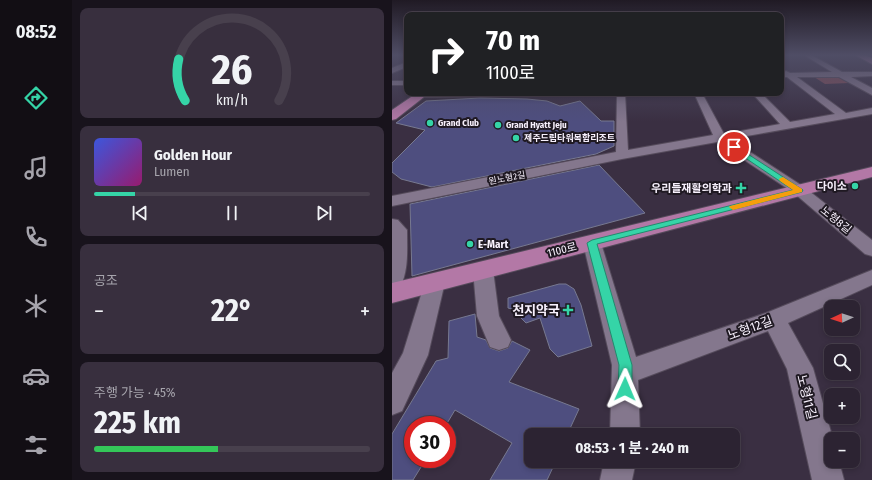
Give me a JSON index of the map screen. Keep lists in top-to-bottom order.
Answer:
{
  "streets": {
    "main road": ["1100로"],
    "street": [
      "원노형2길",
      "노형8길",
      "노형12길",
      "노형11길"
    ]
  },
  "crossings": [
    ["원노형2길", "노형8길"],
    ["노형8길", "1100로"],
    ["노형12길", "노형11길"]
  ],
  "places": {
    "other": [
      "Grand Club",
      "Grand Hyatt Jeju",
      "제주드림타워복합리조트",
      "다이소",
      "E-Mart"
    ],
    "health": ["우리들재활의학과", "천지약국"]
  },
  "north": "left",
  "page": {
    "tabs": "08:52",
    "turn": ["70 m", "1100로"],
    "song": ["Golden Hour", "Lumen"],
    "tile": [
      "공조",
      ["주행 가능 · 45%", "225 km"]
    ],
    "heat": ["−", "22°", "+"],
    "map_buttons": ["+", "−"],
    "limit": "30",
    "trip": "08:53 · 1 분 · 240 m",
    "gauge": ["26", "km/h"]
  }
}
